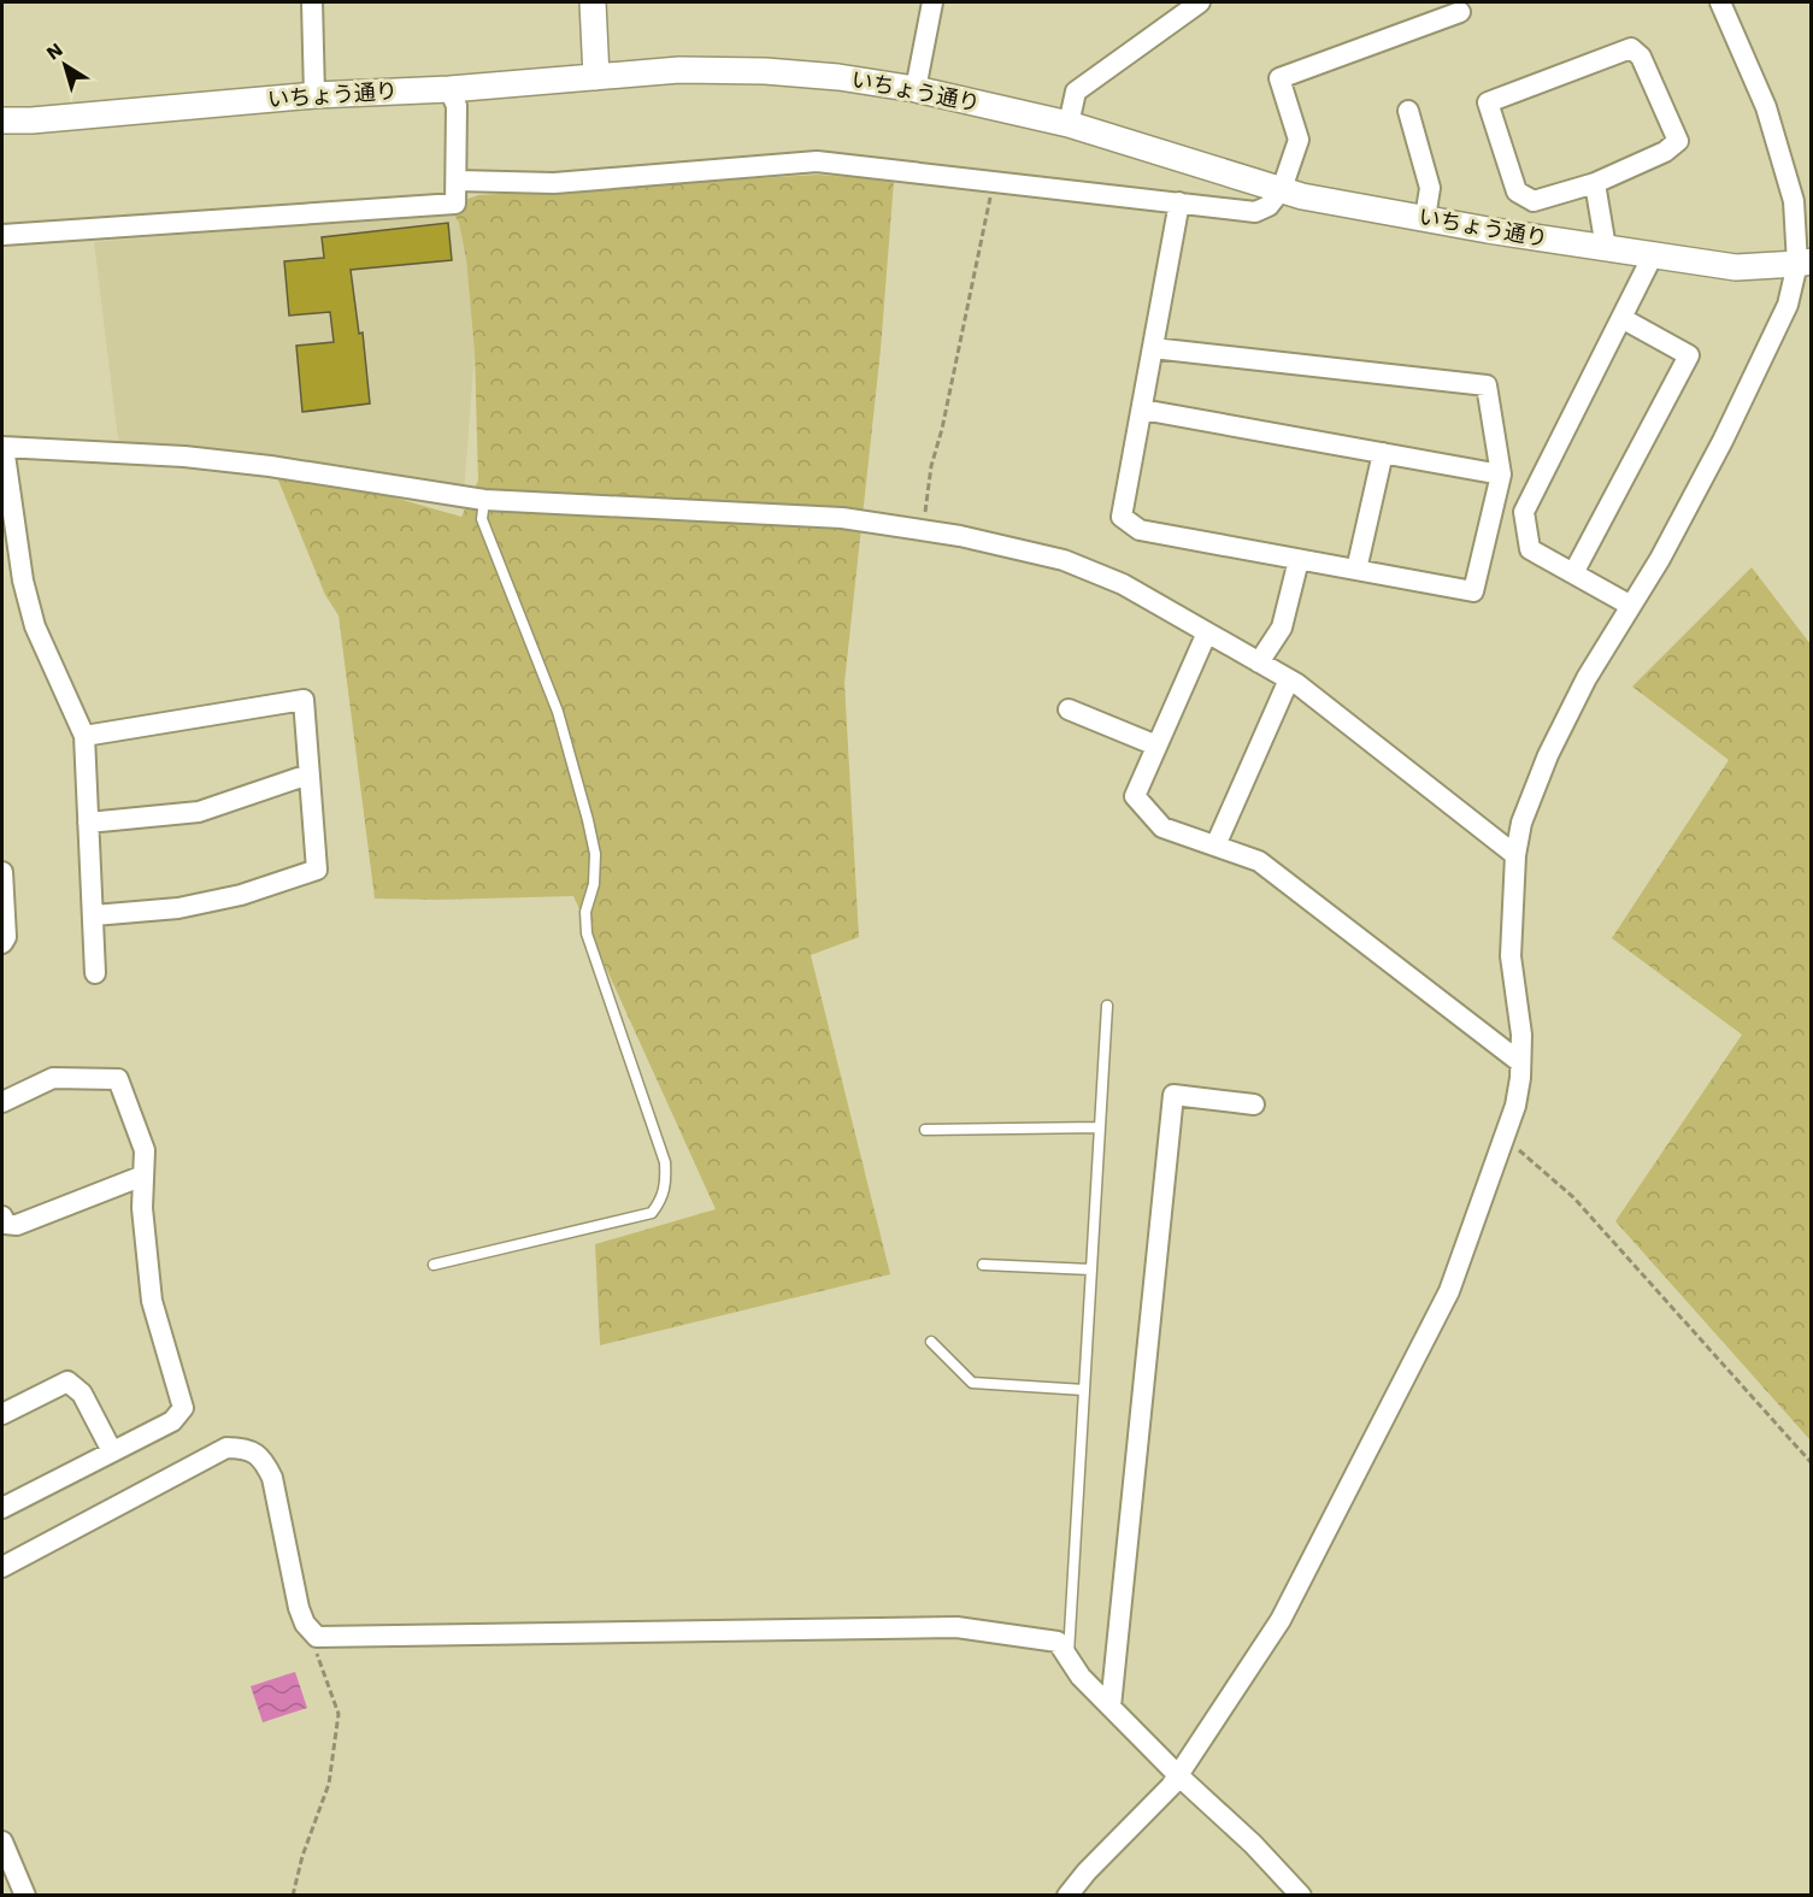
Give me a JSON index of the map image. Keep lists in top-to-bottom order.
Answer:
{
  "streets": {
    "street": ["いちょう通り"]
  },
  "north": "top left"
}
